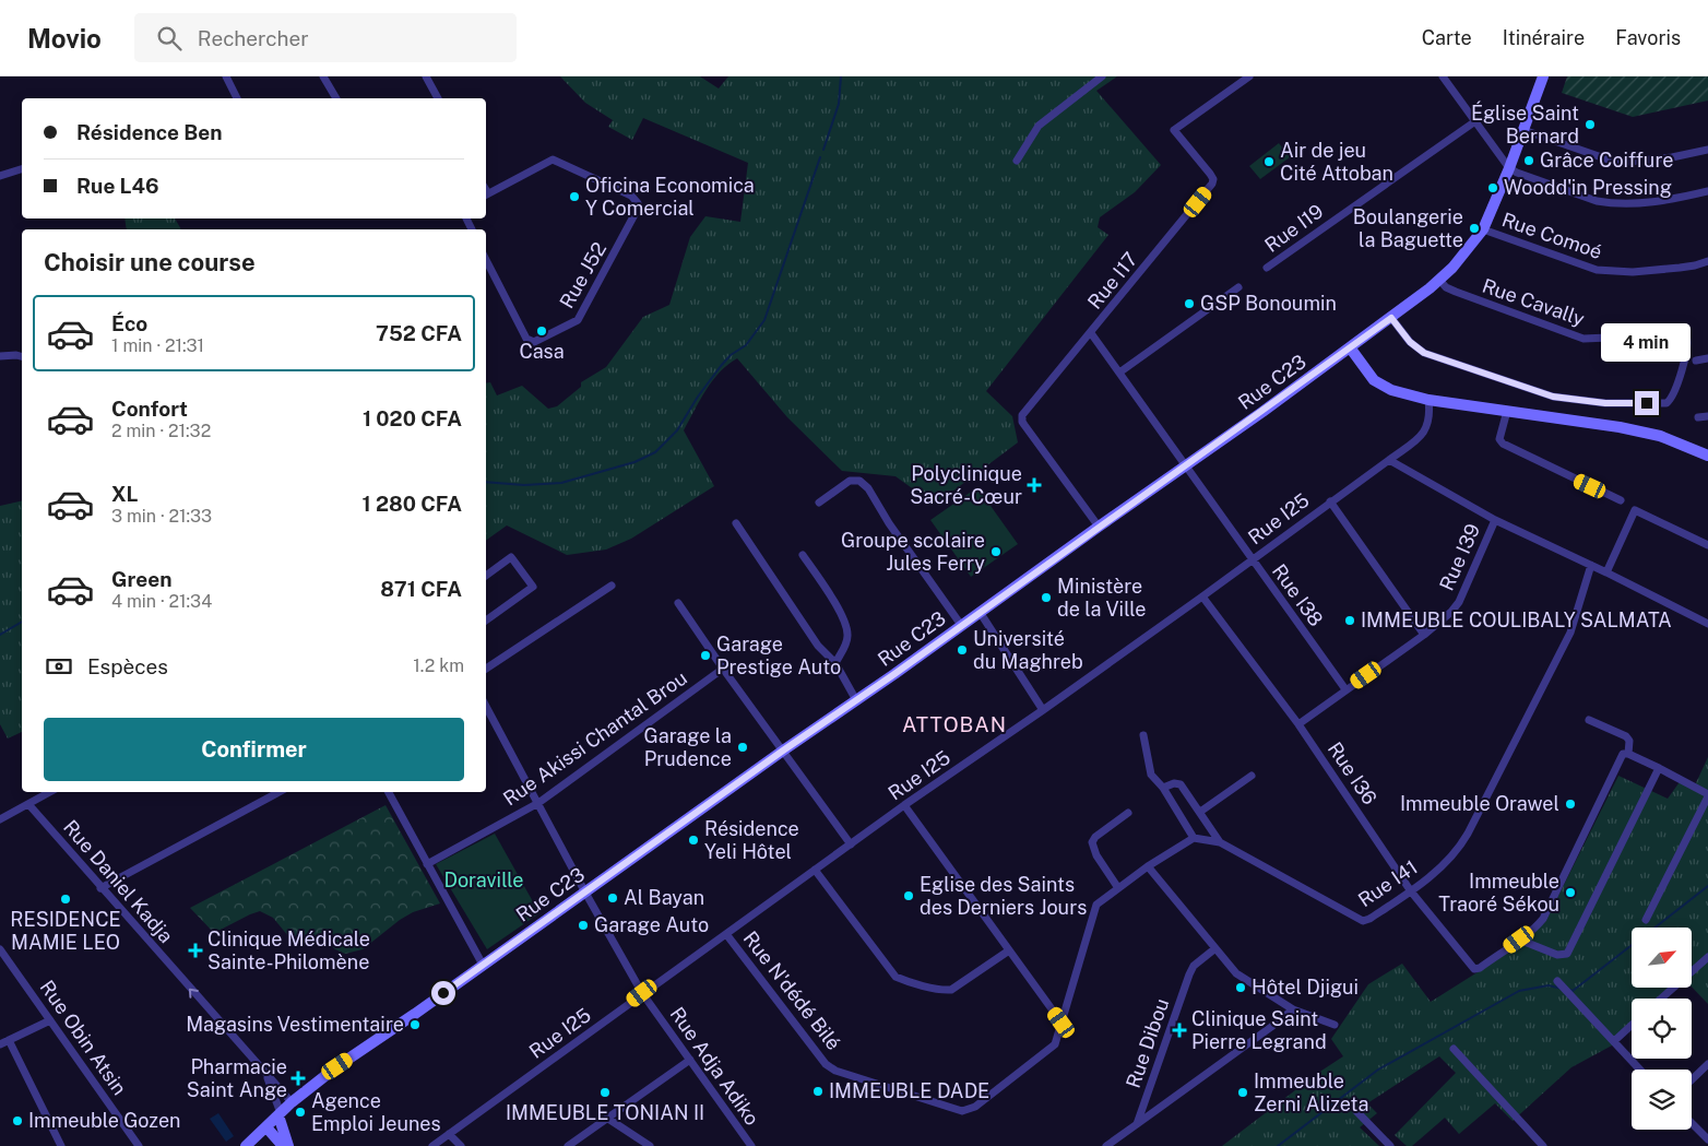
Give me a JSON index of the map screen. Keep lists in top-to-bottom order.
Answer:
{
  "streets": {
    "street": [
      "Rue I19",
      "Rue Comoé",
      "Rue J52",
      "Rue I17",
      "Rue Cavally",
      "Rue C23",
      "Rue I25",
      "Rue I39",
      "Rue I38",
      "Rue Akissi Chantal Brou",
      "Rue I36",
      "Rue Daniel Kadja",
      "Rue I41",
      "Rue N'dédé Bilé",
      "Rue Obin Atsin",
      "Rue Dibou",
      "Rue Adja Adiko"
    ]
  },
  "crossings": [
    ["Rue Comoé", "Rue C23"],
    ["Rue I17", "Rue C23"],
    ["Rue I17", "Rue I38"],
    ["Rue Cavally", "Rue C23"],
    ["Rue C23", "Rue I38"],
    ["Rue C23", "Rue Daniel Kadja"],
    ["Rue C23", "Rue Adja Adiko"],
    ["Rue I25", "Rue I38"],
    ["Rue I25", "Rue I36"],
    ["Rue I25", "Rue N'dédé Bilé"],
    ["Rue I25", "Rue Adja Adiko"],
    ["Rue I39", "Rue I38"],
    ["Rue I39", "Rue I36"],
    ["Rue Akissi Chantal Brou", "Rue Adja Adiko"],
    ["Rue I36", "Rue I41"]
  ],
  "one_way": ["Rue Daniel Kadja"],
  "districts": ["ATTOBAN"],
  "parks": ["Doraville"],
  "places": {
    "other": [
      "Église Saint Bernard",
      "Grâce Coiffure",
      "Air de jeu Cité Attoban",
      "Woodd'in Pressing",
      "Oficina Economica Y Comercial",
      "Boulangerie la Baguette",
      "GSP Bonoumin",
      "Casa",
      "Groupe scolaire Jules Ferry",
      "Ministère de la Ville",
      "IMMEUBLE COULIBALY SALMATA",
      "Université du Maghreb",
      "Garage Prestige Auto",
      "Garage la Prudence",
      "Immeuble Orawel",
      "Résidence Yeli Hôtel",
      "Immeuble Traoré Sékou",
      "Eglise des Saints des Derniers Jours",
      "Al Bayan",
      "RESIDENCE MAMIE LEO",
      "Garage Auto",
      "Hôtel Djigui",
      "Magasins Vestimentaire",
      "IMMEUBLE DADE",
      "IMMEUBLE TONIAN II",
      "Immeuble Zerni Alizeta",
      "Agence Emploi Jeunes",
      "Immeuble Gozen"
    ],
    "health": [
      "Polyclinique Sacré-Cœur",
      "Clinique Médicale Sainte-Philomène",
      "Clinique Saint Pierre Legrand",
      "Pharmacie Saint Ange"
    ]
  },
  "north": "top right",
  "page": {
    "header": "Movio",
    "search": "Rechercher",
    "nav": ["Carte", "Itinéraire", "Favoris"],
    "banner": ["Résidence Ben", "Rue L46"],
    "heading": "Choisir une course",
    "list": [
      {
        "name": "Éco",
        "note": "1 min · 21:31",
        "value": "752 CFA"
      },
      {
        "name": "Confort",
        "note": "2 min · 21:32",
        "value": "1 020 CFA"
      },
      {
        "name": "XL",
        "note": "3 min · 21:33",
        "value": "1 280 CFA"
      },
      {
        "name": "Green",
        "note": "4 min · 21:34",
        "value": "871 CFA"
      }
    ],
    "bubble": "4 min",
    "pay": ["Espèces", "1.2 km"],
    "buttons": "Confirmer"
  }
}
